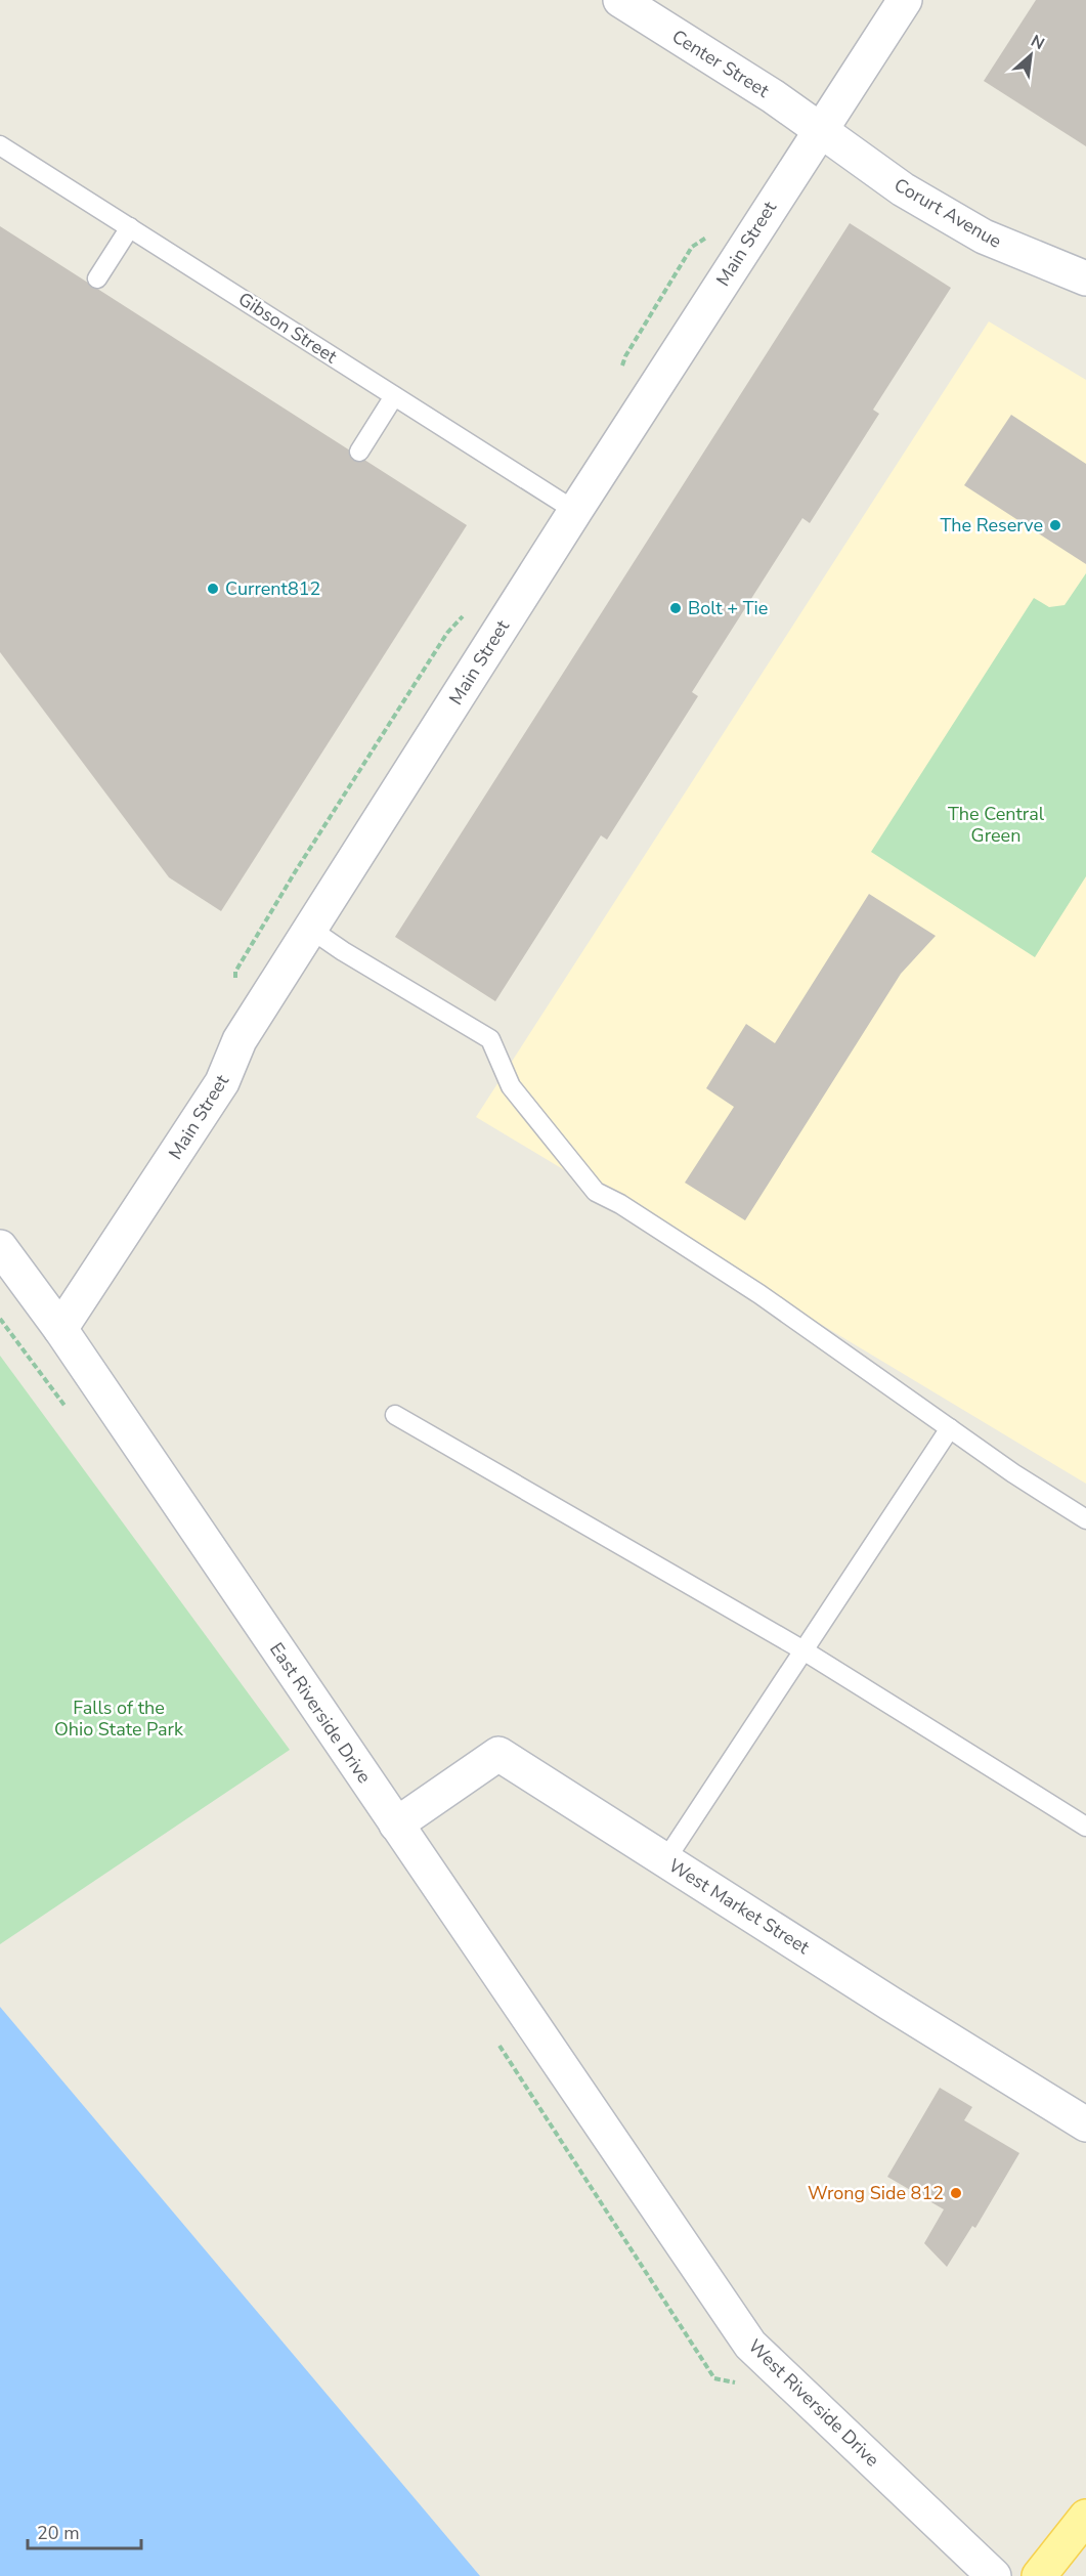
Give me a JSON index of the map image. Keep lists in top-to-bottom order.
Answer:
{
  "streets": {
    "street": [
      "Center Street",
      "Corurt Avenue",
      "Main Street",
      "East Riverside Drive",
      "West Market Street",
      "West Riverside Drive"
    ],
    "lane": ["Gibson Street"]
  },
  "crossings": [
    ["Center Street", "Corurt Avenue"],
    ["Center Street", "Main Street"],
    ["Corurt Avenue", "Main Street"],
    ["Main Street", "Gibson Street"],
    ["Main Street", "East Riverside Drive"],
    ["East Riverside Drive", "West Market Street"],
    ["East Riverside Drive", "West Riverside Drive"]
  ],
  "parks": ["The Central Green", "Falls of the Ohio State Park"],
  "places": [
    "The Reserve",
    "Current812",
    "Bolt + Tie",
    "Wrong Side 812"
  ],
  "scale_bar": "20 m",
  "north": "top right"
}
